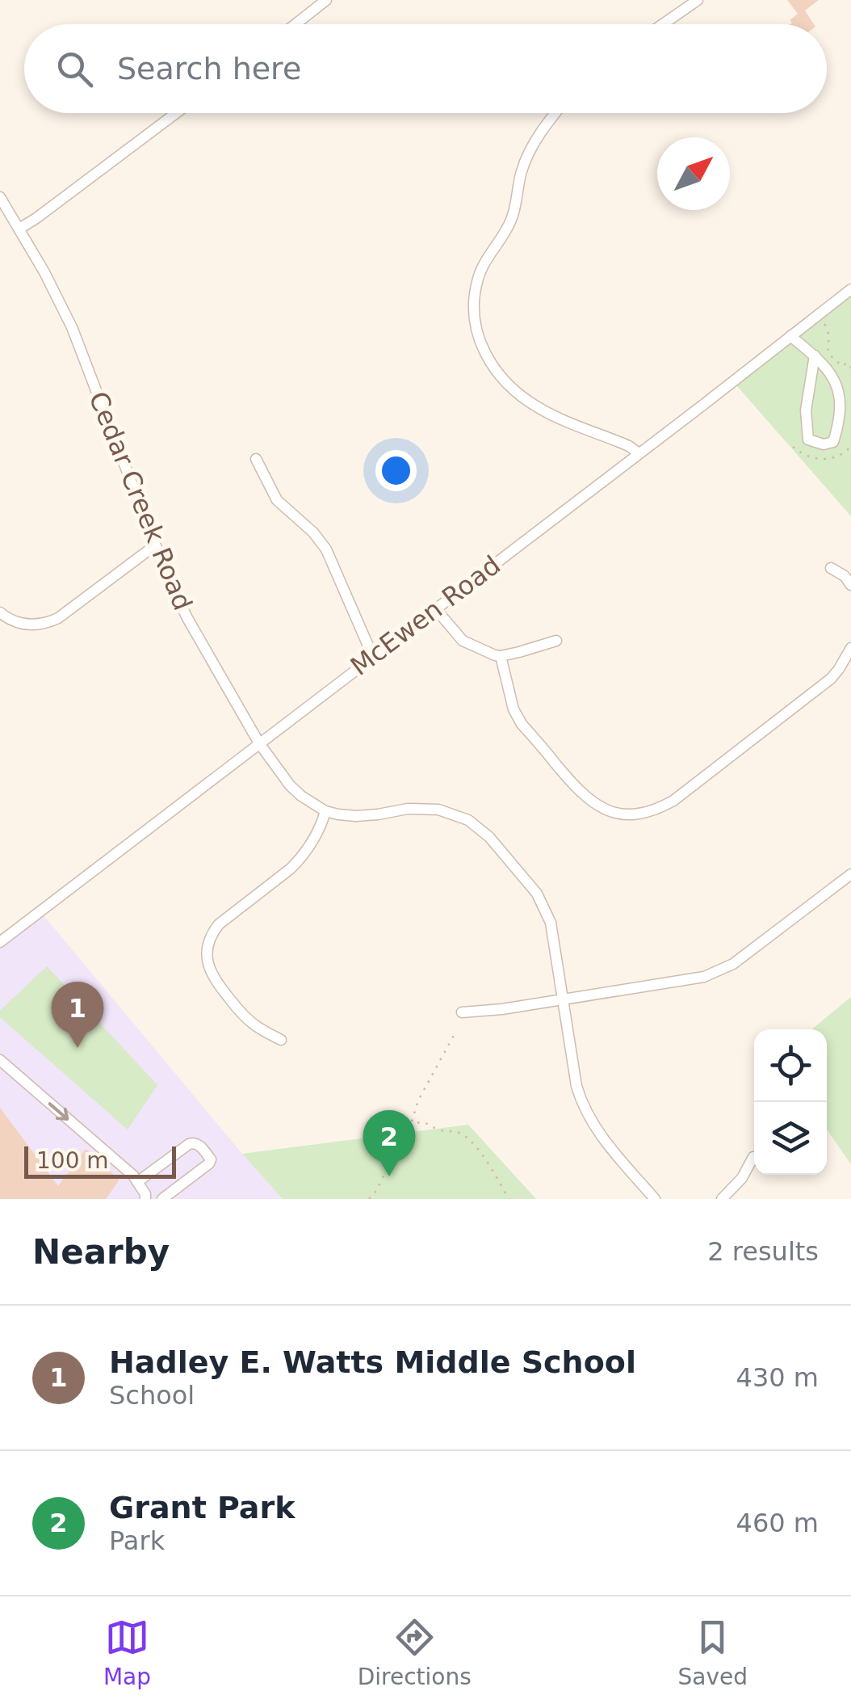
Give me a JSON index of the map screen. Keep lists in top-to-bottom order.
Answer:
{
  "streets": {
    "street": ["Cedar Creek Road", "McEwen Road"]
  },
  "crossings": [
    ["Cedar Creek Road", "McEwen Road"]
  ],
  "scale_bar": "100 m",
  "north": "top right",
  "page": {
    "search": "Search here",
    "pins": ["1", "2"],
    "scale": "100 m",
    "heading": ["Nearby", "2 results"],
    "list": [
      {
        "mark": "1",
        "name": "Hadley E. Watts Middle School",
        "note": "School",
        "value": "430 m"
      },
      {
        "mark": "2",
        "name": "Grant Park",
        "note": "Park",
        "value": "460 m"
      }
    ],
    "nav": ["Map", "Directions", "Saved"]
  }
}
